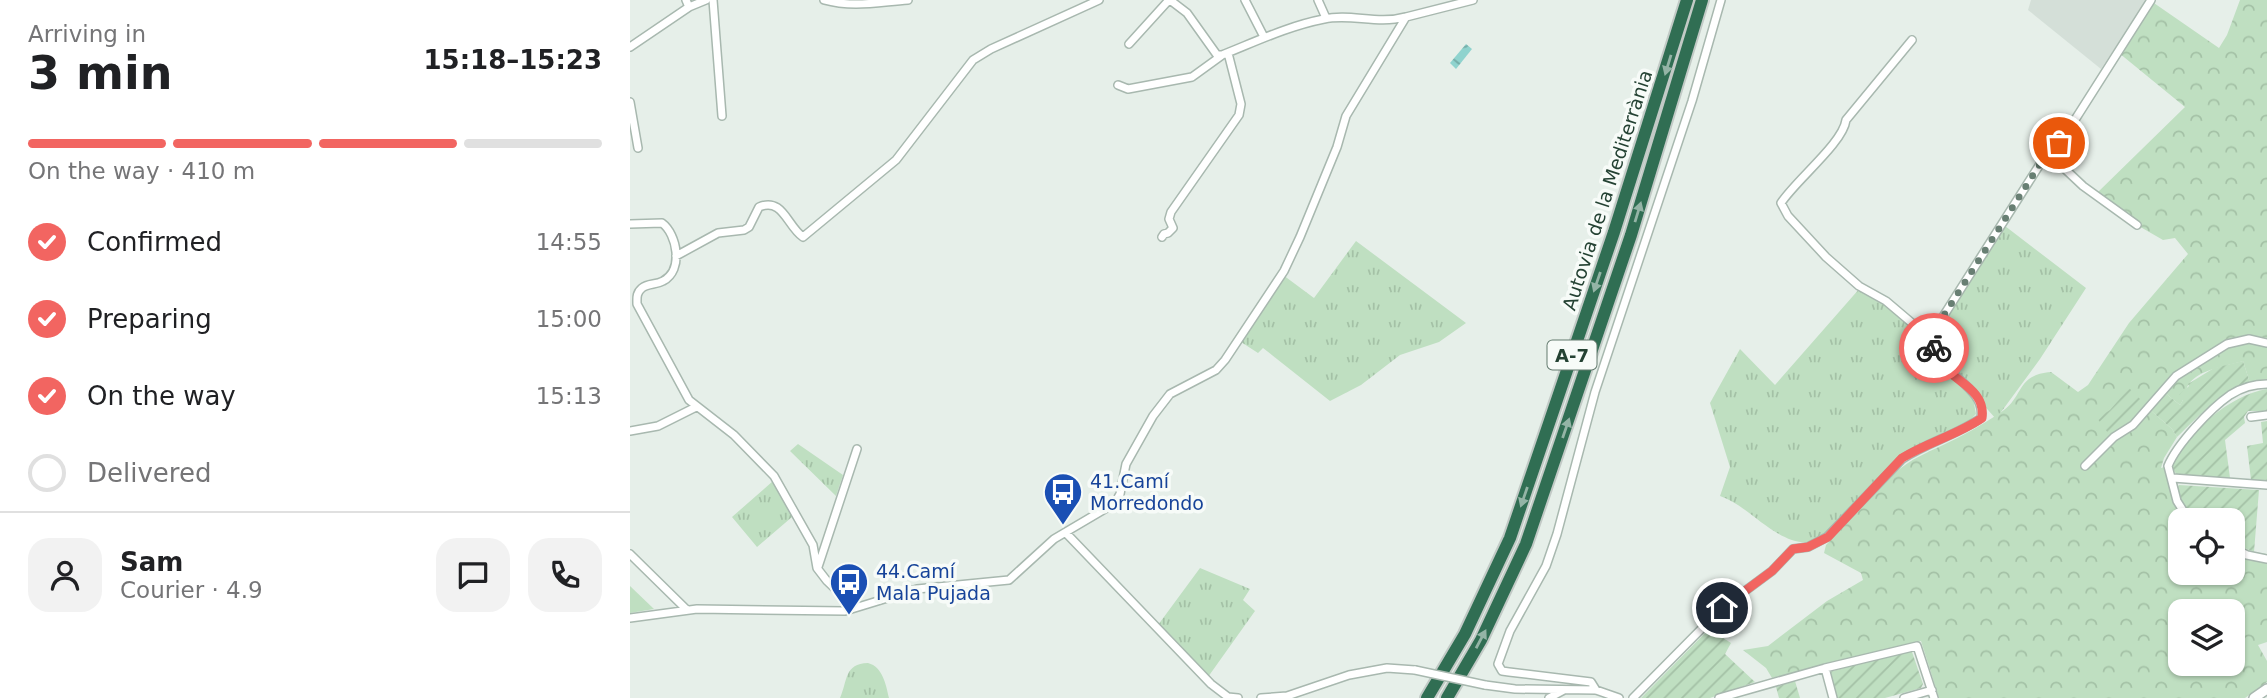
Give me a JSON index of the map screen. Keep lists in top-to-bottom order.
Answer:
{
  "streets": {
    "highway": ["Autovia de la Mediterrània", "A-7"]
  },
  "places": {
    "bus stop": ["41.Camí Morredondo", "44.Camí Mala Pujada"]
  },
  "page": {
    "heading": ["3 min", "Arriving in", "15:18–15:23"],
    "panel": ["Sam", "Courier · 4.9"],
    "bar": "On the way · 410 m",
    "list": [
      ["Confirmed", "14:55"],
      ["Preparing", "15:00"],
      ["On the way", "15:13"],
      "Delivered"
    ]
  }
}
